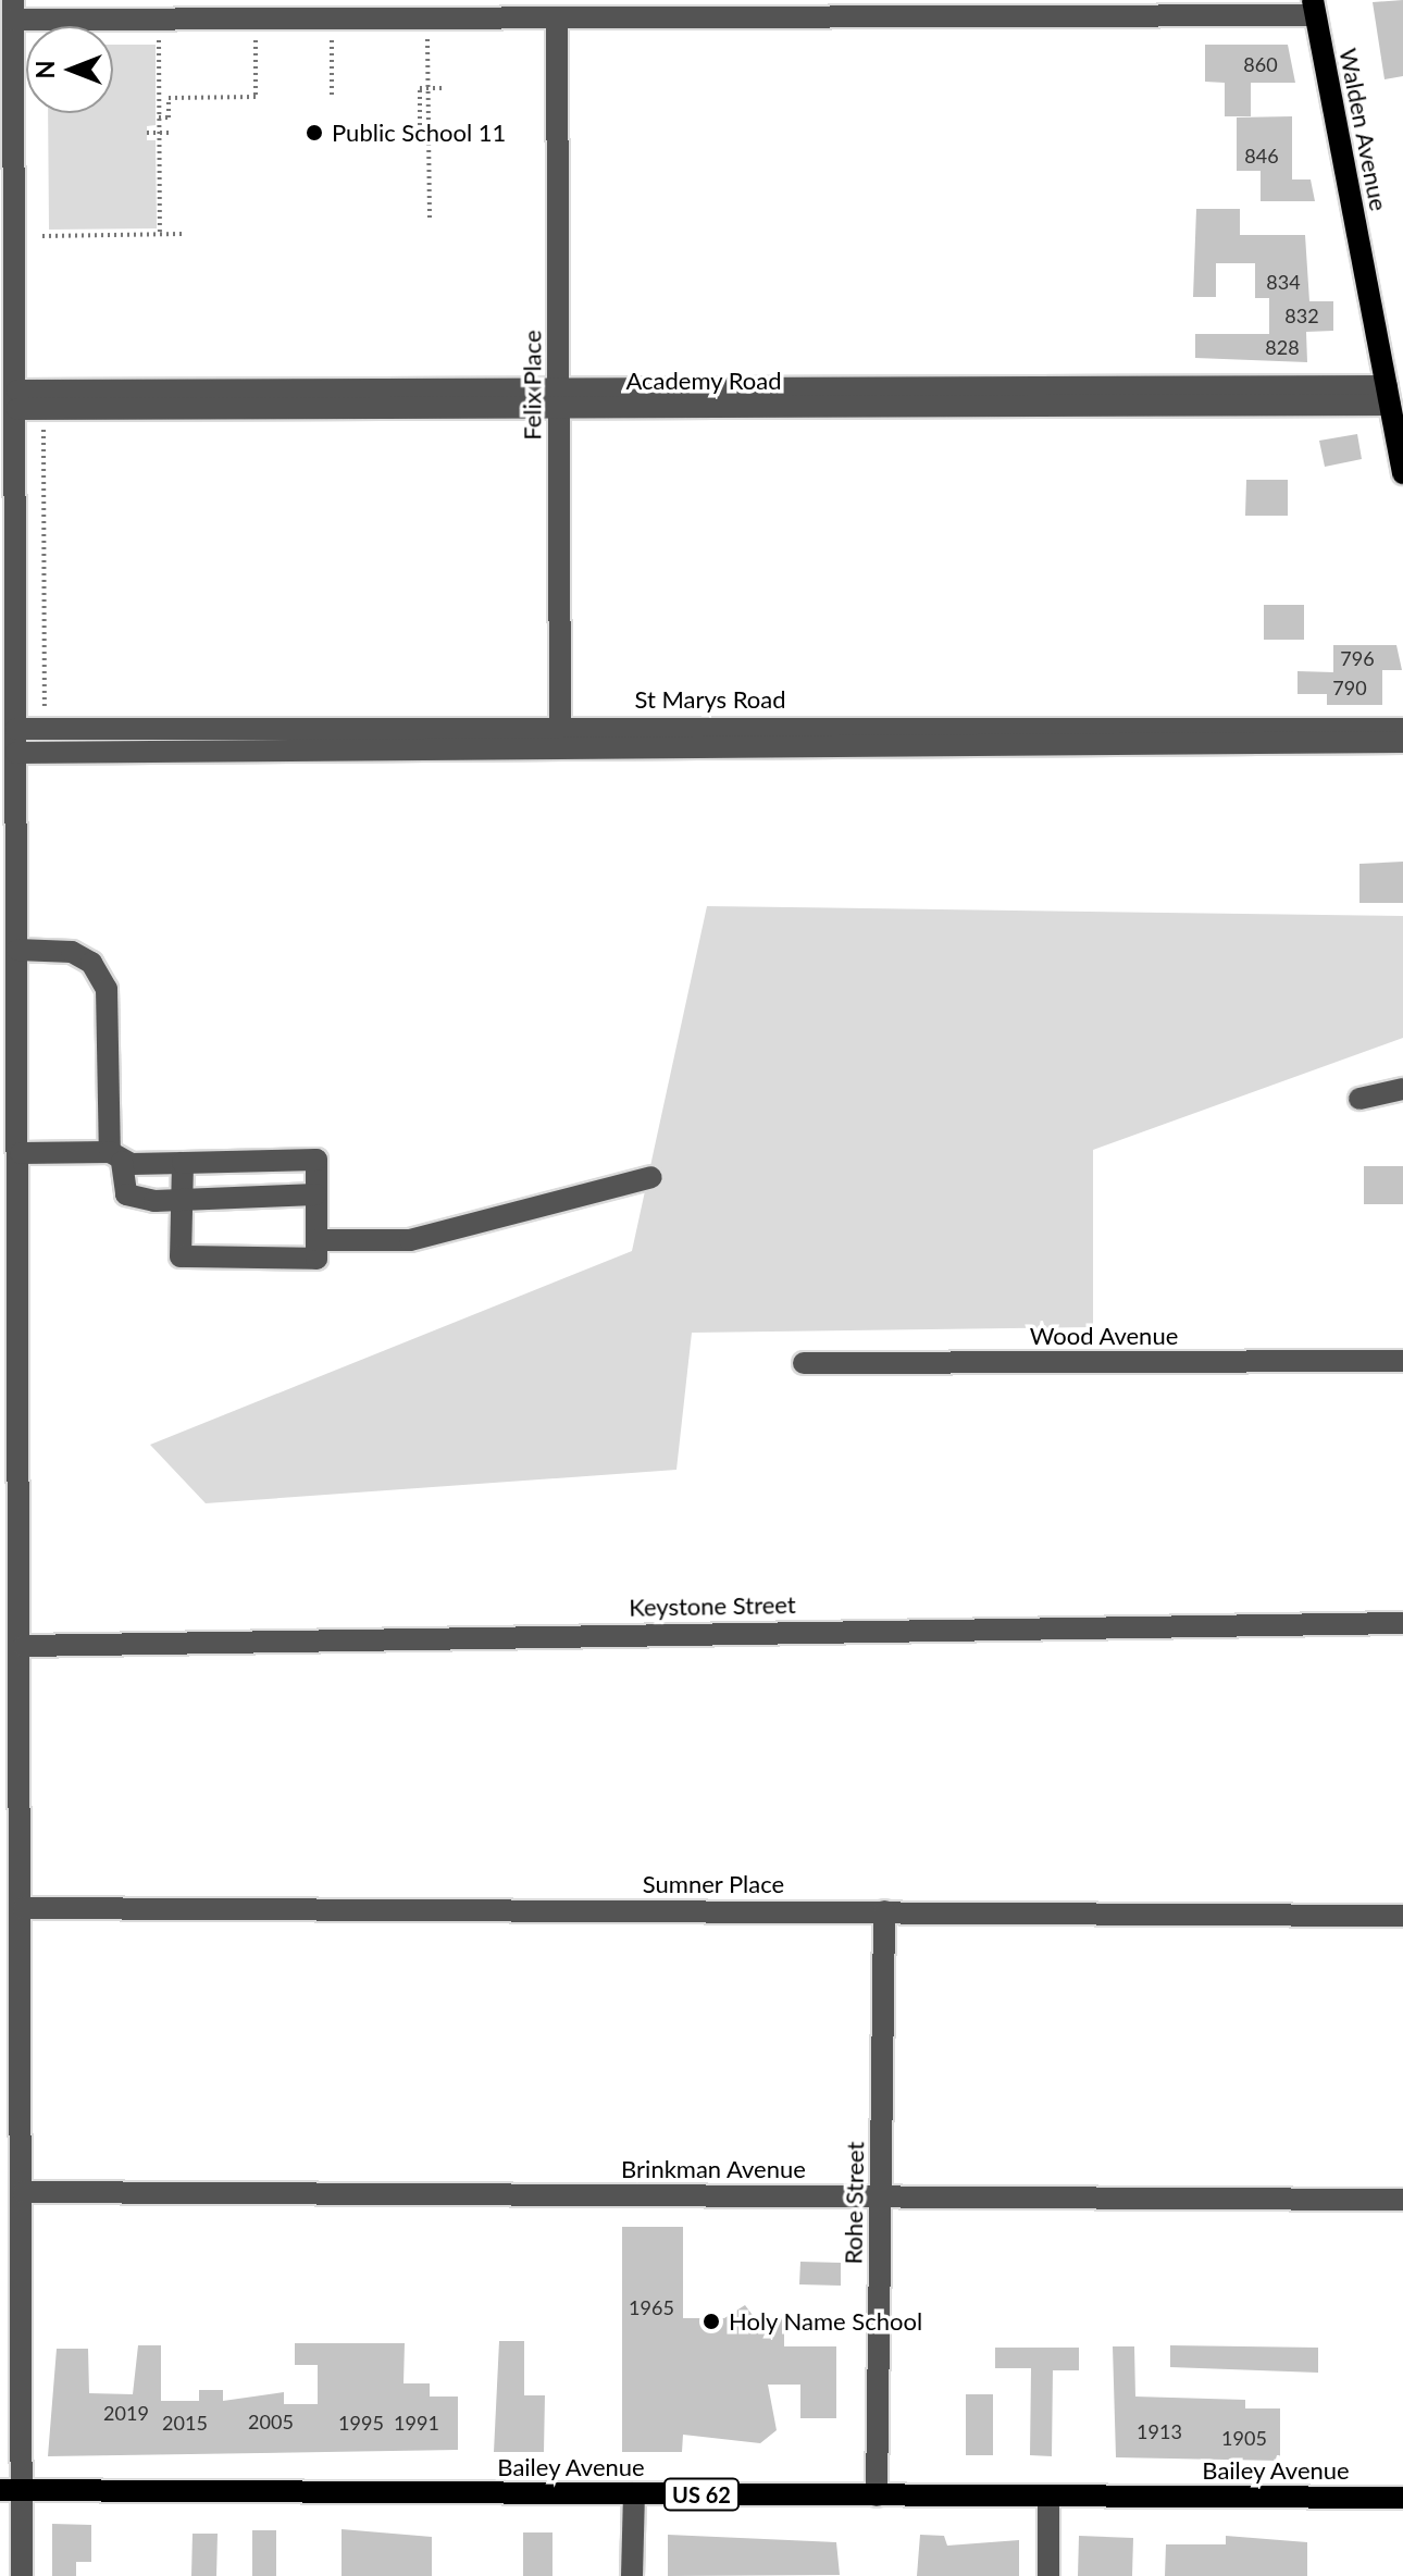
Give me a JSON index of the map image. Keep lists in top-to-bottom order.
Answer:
{
  "streets": {
    "main road": ["Walden Avenue", "Bailey Avenue", "US 62"],
    "street": [
      "Academy Road",
      "Felix Place",
      "St Marys Road",
      "Wood Avenue",
      "Keystone Street",
      "Sumner Place",
      "Brinkman Avenue",
      "Rohe Street"
    ]
  },
  "crossings": [
    ["Walden Avenue", "Academy Road"],
    ["Academy Road", "Felix Place"],
    ["Felix Place", "St Marys Road"],
    ["Sumner Place", "Rohe Street"],
    ["Brinkman Avenue", "Rohe Street"],
    ["Rohe Street", "Bailey Avenue"]
  ],
  "places": ["Public School 11", "Holy Name School"],
  "house_numbers": [
    "860",
    "846",
    "834",
    "832",
    "828",
    "796",
    "790",
    "1965",
    "2019",
    "2005",
    "2015",
    "1995",
    "1991",
    "1913",
    "1905"
  ],
  "north": "left"
}
